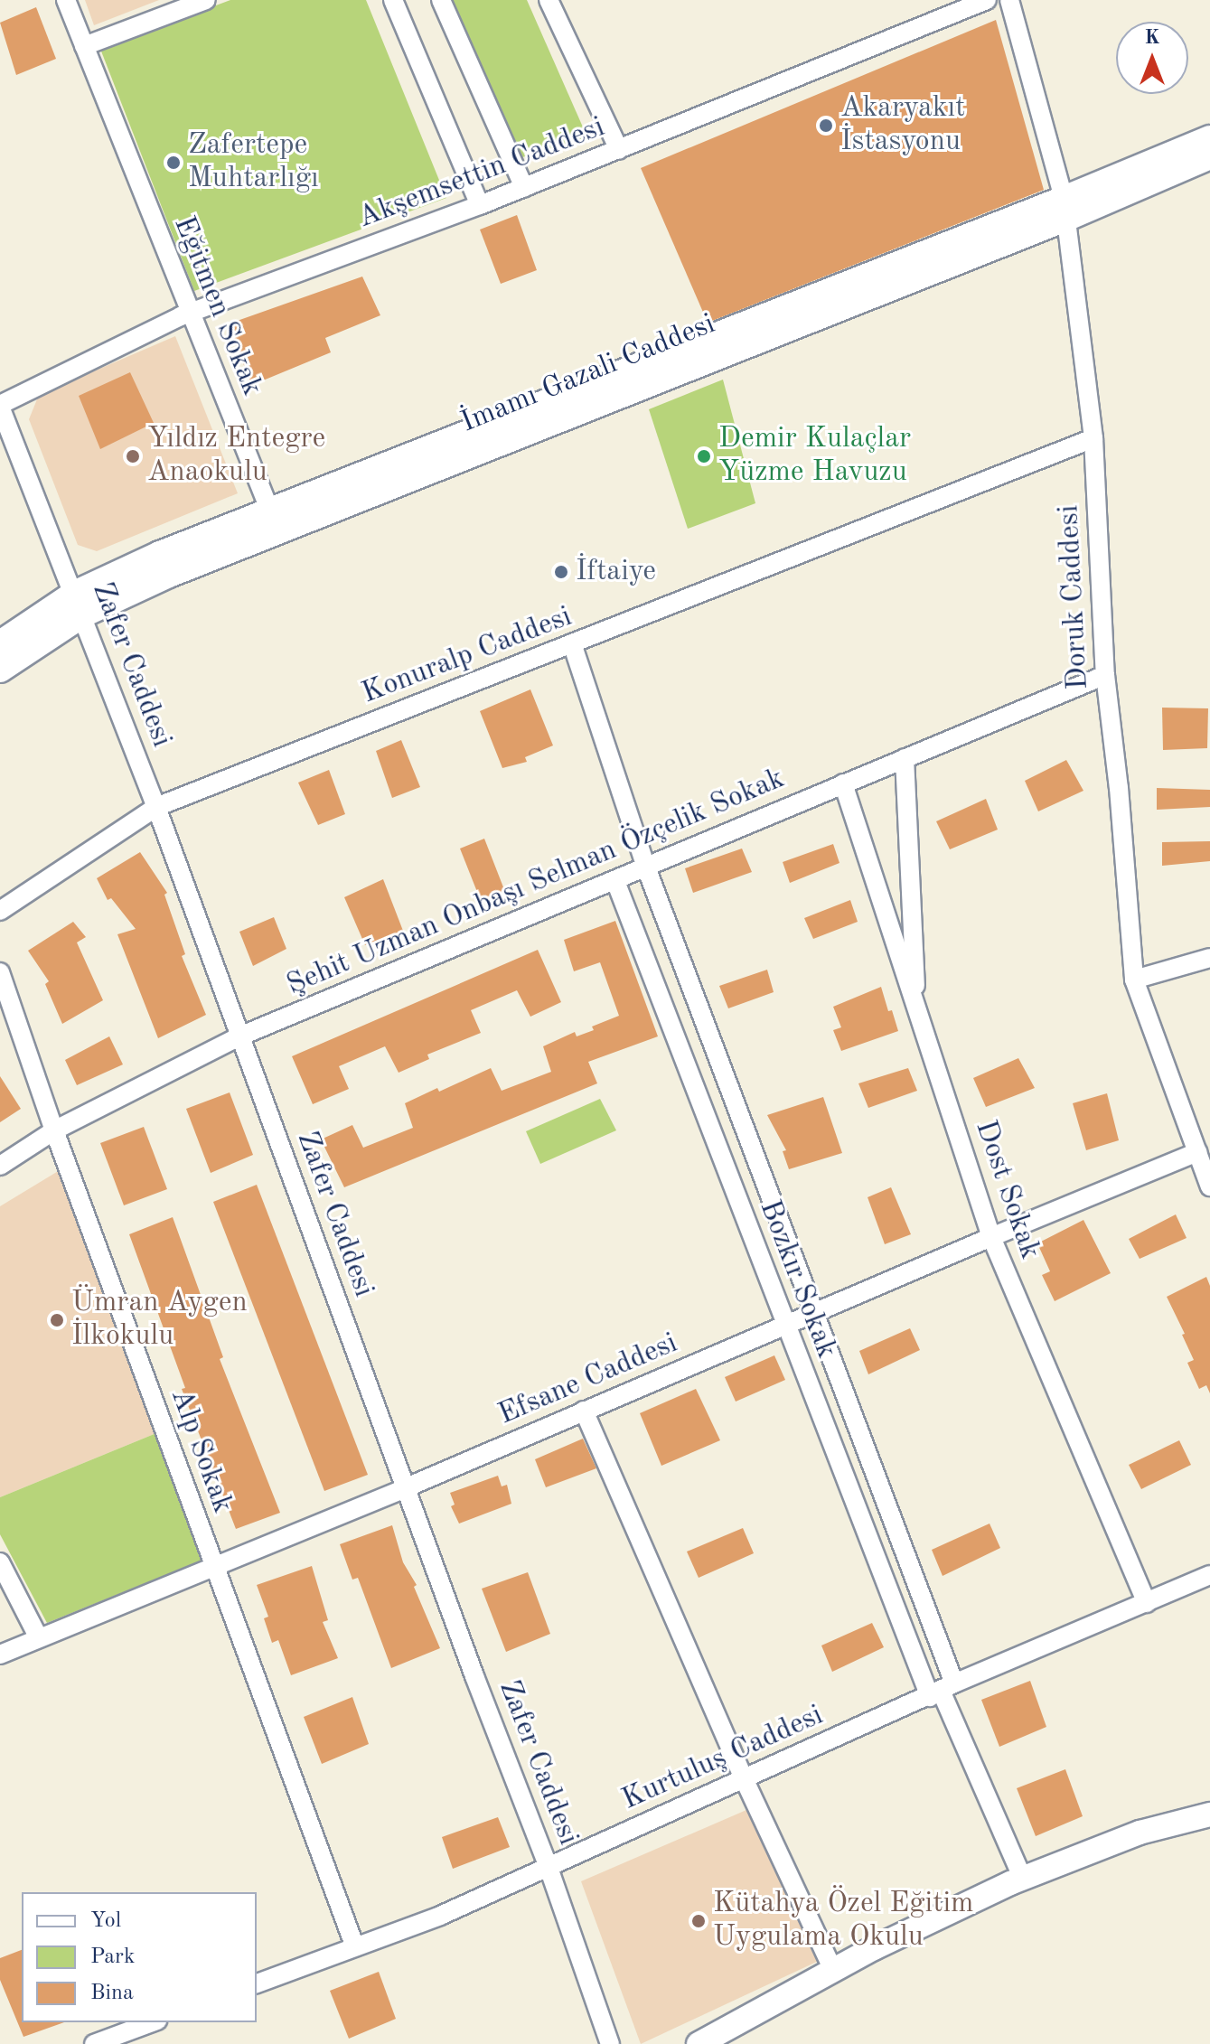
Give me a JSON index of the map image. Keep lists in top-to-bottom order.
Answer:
{
  "streets": {
    "main road": ["İmamı Gazali Caddesi"],
    "street": [
      "Akşemsettin Caddesi",
      "Eğitmen Sokak",
      "Doruk Caddesi",
      "Konuralp Caddesi",
      "Zafer Caddesi",
      "Şehit Uzman Onbaşı Selman Özçelik Sokak",
      "Dost Sokak",
      "Bozkır Sokak",
      "Efsane Caddesi",
      "Alp Sokak",
      "Kurtuluş Caddesi"
    ]
  },
  "crossings": [
    ["Akşemsettin Caddesi", "Eğitmen Sokak"],
    ["Akşemsettin Caddesi", "Zafer Caddesi"],
    ["Eğitmen Sokak", "İmamı Gazali Caddesi"],
    ["İmamı Gazali Caddesi", "Doruk Caddesi"],
    ["İmamı Gazali Caddesi", "Zafer Caddesi"],
    ["Doruk Caddesi", "Konuralp Caddesi"],
    ["Doruk Caddesi", "Şehit Uzman Onbaşı Selman Özçelik Sokak"],
    ["Doruk Caddesi", "Efsane Caddesi"],
    ["Konuralp Caddesi", "Zafer Caddesi"],
    ["Konuralp Caddesi", "Bozkır Sokak"],
    ["Zafer Caddesi", "Şehit Uzman Onbaşı Selman Özçelik Sokak"],
    ["Zafer Caddesi", "Efsane Caddesi"],
    ["Zafer Caddesi", "Kurtuluş Caddesi"],
    ["Şehit Uzman Onbaşı Selman Özçelik Sokak", "Dost Sokak"],
    ["Şehit Uzman Onbaşı Selman Özçelik Sokak", "Bozkır Sokak"],
    ["Şehit Uzman Onbaşı Selman Özçelik Sokak", "Alp Sokak"],
    ["Dost Sokak", "Efsane Caddesi"],
    ["Dost Sokak", "Kurtuluş Caddesi"],
    ["Bozkır Sokak", "Efsane Caddesi"],
    ["Bozkır Sokak", "Kurtuluş Caddesi"],
    ["Efsane Caddesi", "Alp Sokak"],
    ["Alp Sokak", "Kurtuluş Caddesi"]
  ],
  "places": [
    "Akaryakıt İstasyonu",
    "Zafertepe Muhtarlığı",
    "Yıldız Entegre Anaokulu",
    "Demir Kulaçlar Yüzme Havuzu",
    "İftaiye",
    "Ümran Aygen İlkokulu",
    "Kütahya Özel Eğitim Uygulama Okulu"
  ],
  "legend": ["Yol", "Park", "Bina"],
  "north": "top"
}
